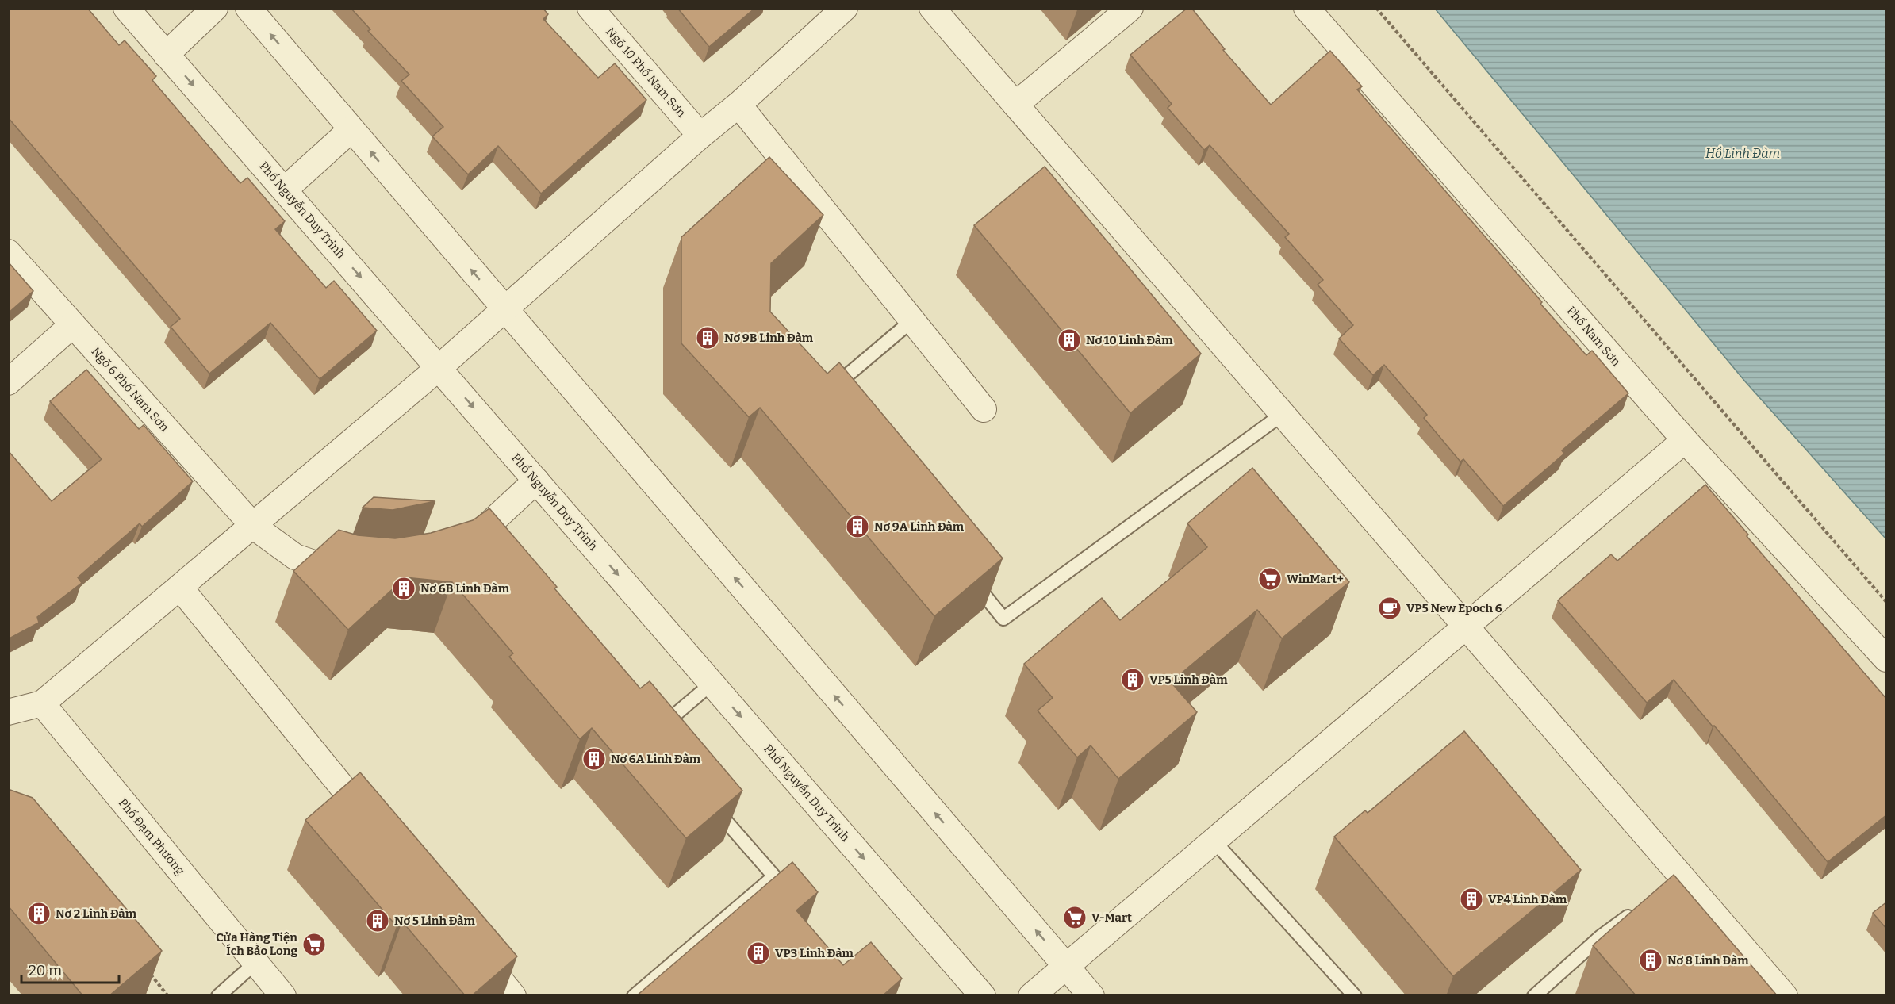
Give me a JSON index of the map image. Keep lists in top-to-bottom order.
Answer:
{
  "streets": {
    "street": [
      "Ngõ 10 Phố Nam Sơn",
      "Phố Nguyễn Duy Trinh",
      "Phố Nam Sơn",
      "Ngõ 6 Phố Nam Sơn",
      "Phố Đạm Phương"
    ]
  },
  "water": ["Hồ Linh Đàm"],
  "places": {
    "building": [
      "Nơ 9B Linh Đàm",
      "Nơ 10 Linh Đàm",
      "Nơ 9A Linh Đàm",
      "Nơ 6B Linh Đàm",
      "VP5 Linh Đàm",
      "Nơ 6A Linh Đàm",
      "VP4 Linh Đàm",
      "Nơ 2 Linh Đàm",
      "Nơ 5 Linh Đàm",
      "VP3 Linh Đàm",
      "Nơ 8 Linh Đàm"
    ],
    "supermarket": ["WinMart+", "V-Mart", "Cửa Hàng Tiện Ích Bảo Long"],
    "cafe": ["VP5 New Epoch 6"]
  },
  "scale_bar": "20 m"
}
